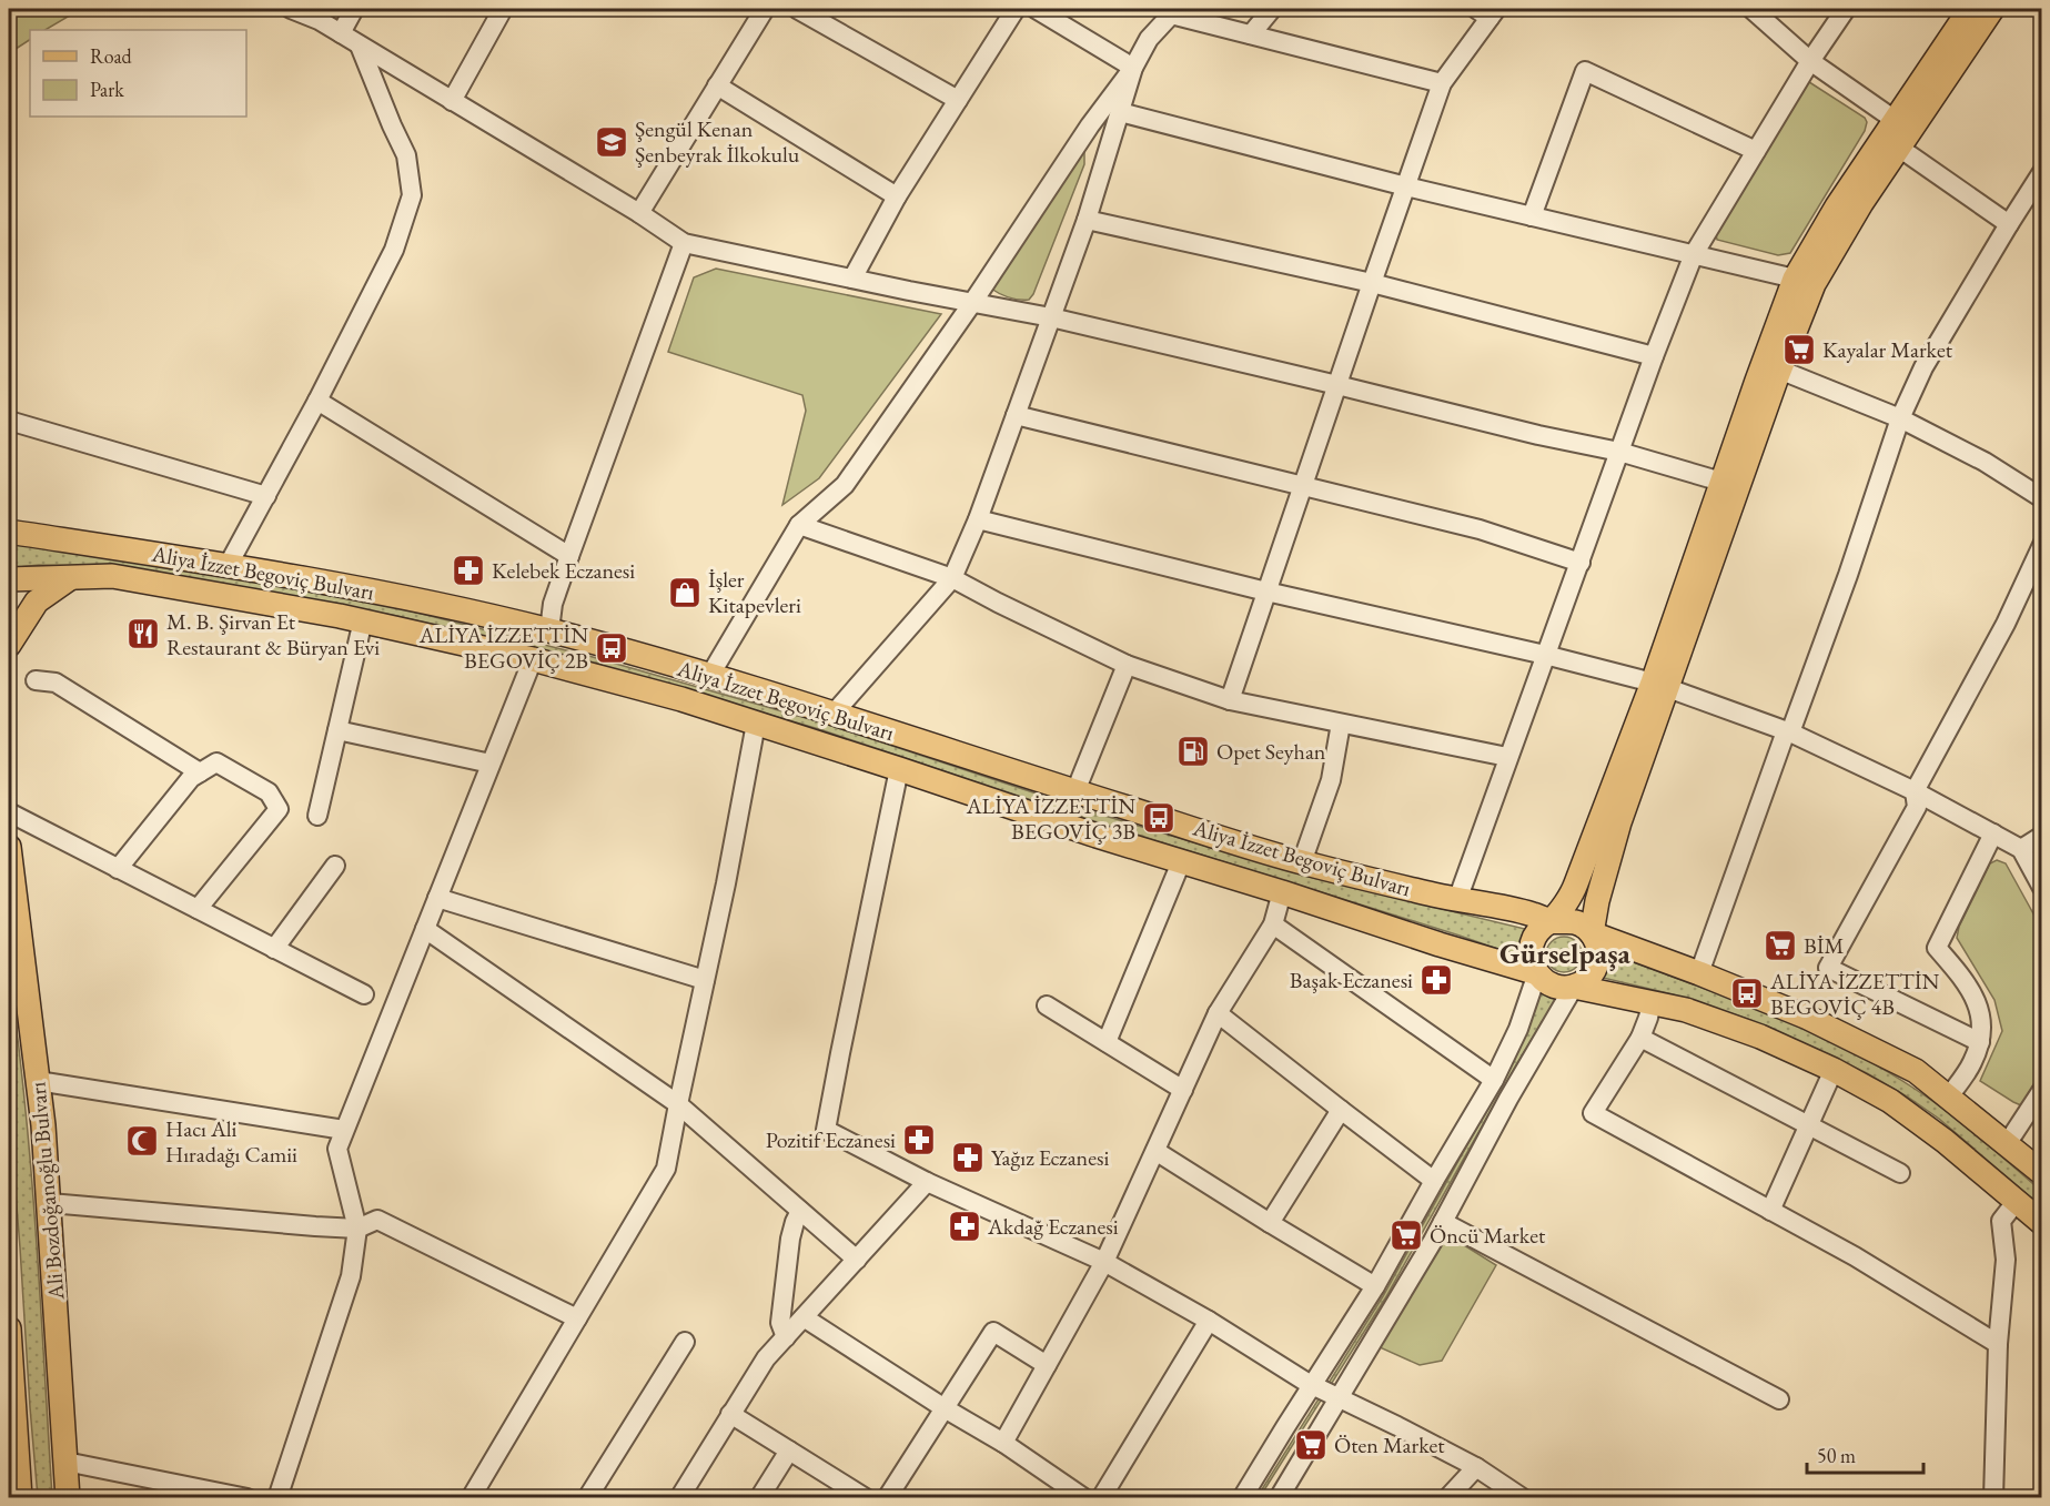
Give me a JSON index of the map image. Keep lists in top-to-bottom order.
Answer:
{
  "streets": {
    "main road": ["Aliya İzzet Begoviç Bulvarı", "Ali Bozdoğanoğlu Bulvarı"]
  },
  "districts": ["Gürselpaşa"],
  "places": {
    "school or university": ["Şengül Kenan Şenbeyrak İlkokulu"],
    "supermarket": [
      "Kayalar Market",
      "BİM",
      "Öncü Market",
      "Öten Market"
    ],
    "pharmacy": [
      "Kelebek Eczanesi",
      "Başak Eczanesi",
      "Pozitif Eczanesi",
      "Yağız Eczanesi",
      "Akdağ Eczanesi"
    ],
    "shop": ["İşler Kitapevleri"],
    "restaurant": ["M. B. Şirvan Et Restaurant & Büryan Evi"],
    "bus stop": ["ALİYA İZZETTİN BEGOVİÇ 2B", "ALİYA İZZETTİN BEGOVİÇ 3B", "ALİYA İZZETTİN BEGOVİÇ 4B"],
    "fuel station": ["Opet Seyhan"],
    "mosque": ["Hacı Ali Hıradağı Camii"]
  },
  "legend": ["Road", "Park"],
  "scale_bar": "50 m"
}
